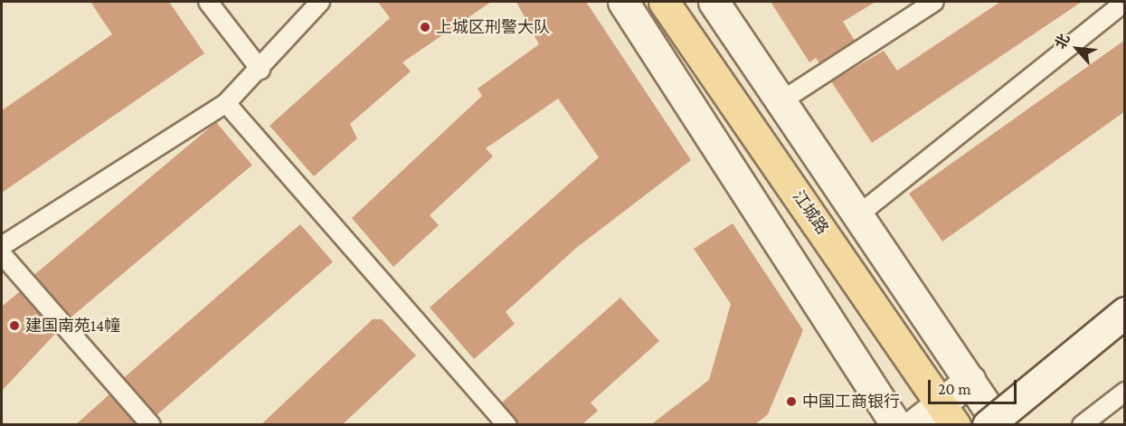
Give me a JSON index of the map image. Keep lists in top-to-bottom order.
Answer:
{
  "streets": {
    "main road": ["江城路"]
  },
  "places": ["上城区刑警大队", "建国南苑14幢", "中国工商银行"],
  "scale_bar": "20 m",
  "north": "top left"
}
